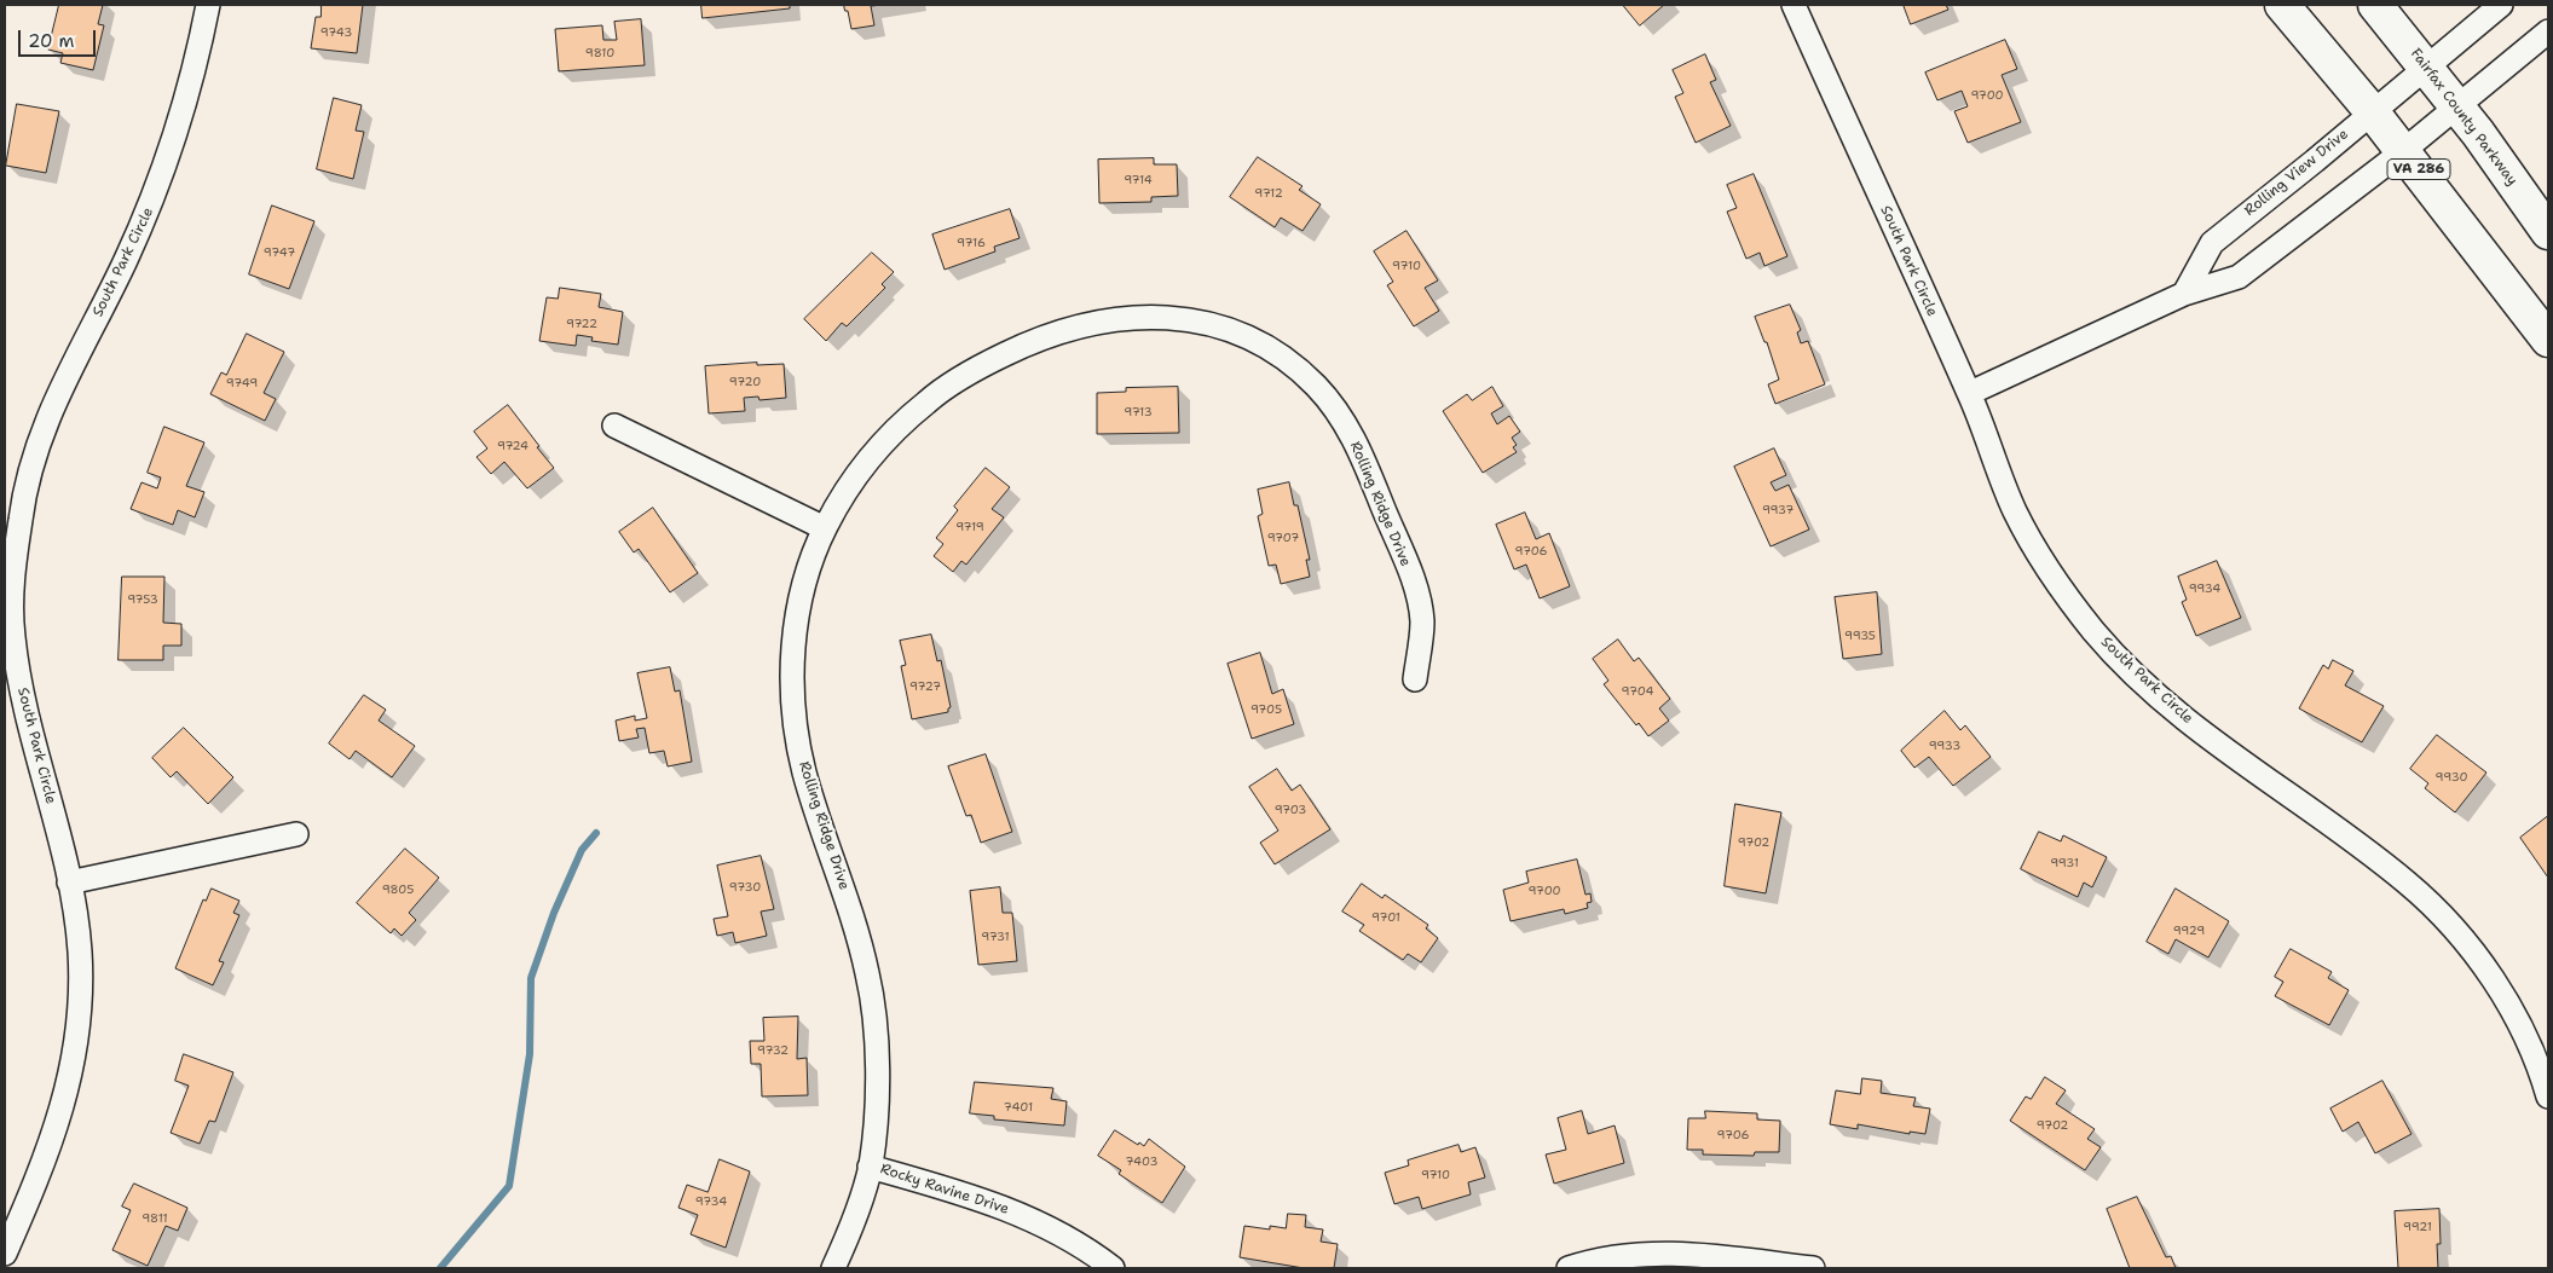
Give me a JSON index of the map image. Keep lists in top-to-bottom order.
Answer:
{
  "streets": {
    "highway": ["Fairfax County Parkway", "VA 286"],
    "street": [
      "Rolling View Drive",
      "South Park Circle",
      "Rolling Ridge Drive",
      "Rocky Ravine Drive"
    ]
  },
  "crossings": [
    ["Fairfax County Parkway", "Rolling View Drive"],
    ["VA 286", "Rolling View Drive"],
    ["Rolling Ridge Drive", "Rocky Ravine Drive"]
  ],
  "house_numbers": [
    "9743",
    "9810",
    "9700",
    "9714",
    "9712",
    "9716",
    "9747",
    "9710",
    "9722",
    "9720",
    "9749",
    "9713",
    "9724",
    "9937",
    "9719",
    "9707",
    "9706",
    "9934",
    "9753",
    "9935",
    "9727",
    "9704",
    "9705",
    "9933",
    "9930",
    "9703",
    "9702",
    "9931",
    "9730",
    "9805",
    "9700",
    "9701",
    "9929",
    "9731",
    "9732",
    "7401",
    "9702",
    "9706",
    "7403",
    "9710",
    "9734",
    "9811",
    "9921"
  ],
  "scale_bar": "20 m"
}
